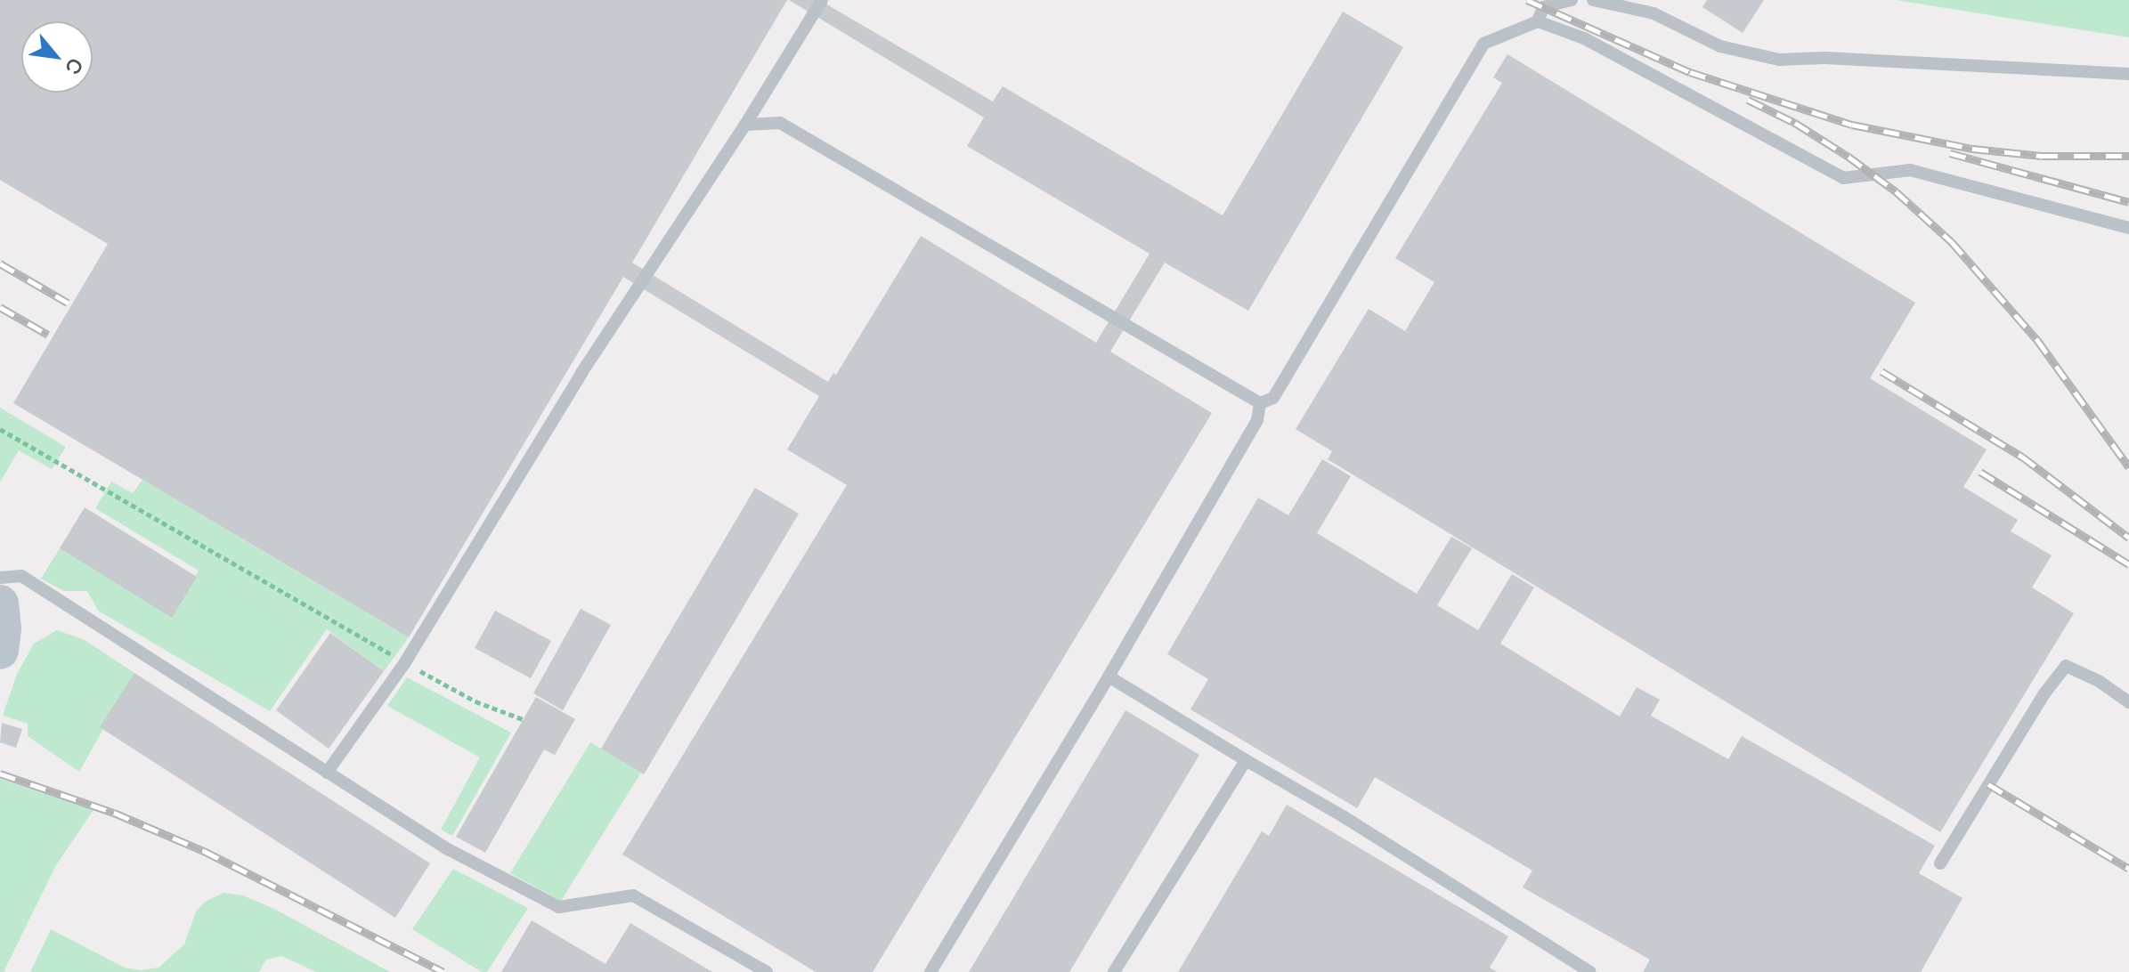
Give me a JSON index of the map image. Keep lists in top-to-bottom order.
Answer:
{
  "north": "bottom right"
}
